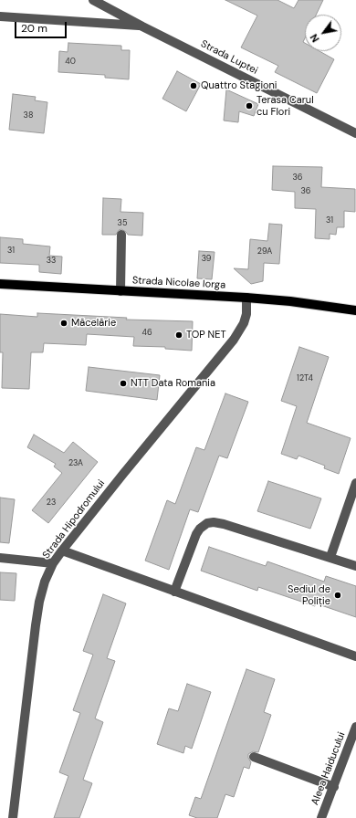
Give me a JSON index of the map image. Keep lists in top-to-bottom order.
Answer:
{
  "streets": {
    "main road": ["Strada Nicolae Iorga"],
    "street": ["Strada Luptei", "Strada Hipodromului", "Aleea Haiducului"]
  },
  "crossings": [
    ["Strada Nicolae Iorga", "Strada Hipodromului"]
  ],
  "places": [
    "Quattro Stagioni",
    "Terasa Carul cu Flori",
    "Măcelărie",
    "TOP NET",
    "NTT Data Romania",
    "Sediul de Poliție"
  ],
  "house_numbers": [
    "40",
    "38",
    "36",
    "36",
    "31",
    "35",
    "31",
    "29A",
    "39",
    "33",
    "46",
    "12T4",
    "23A",
    "23"
  ],
  "scale_bar": "20 m",
  "north": "bottom left"
}
